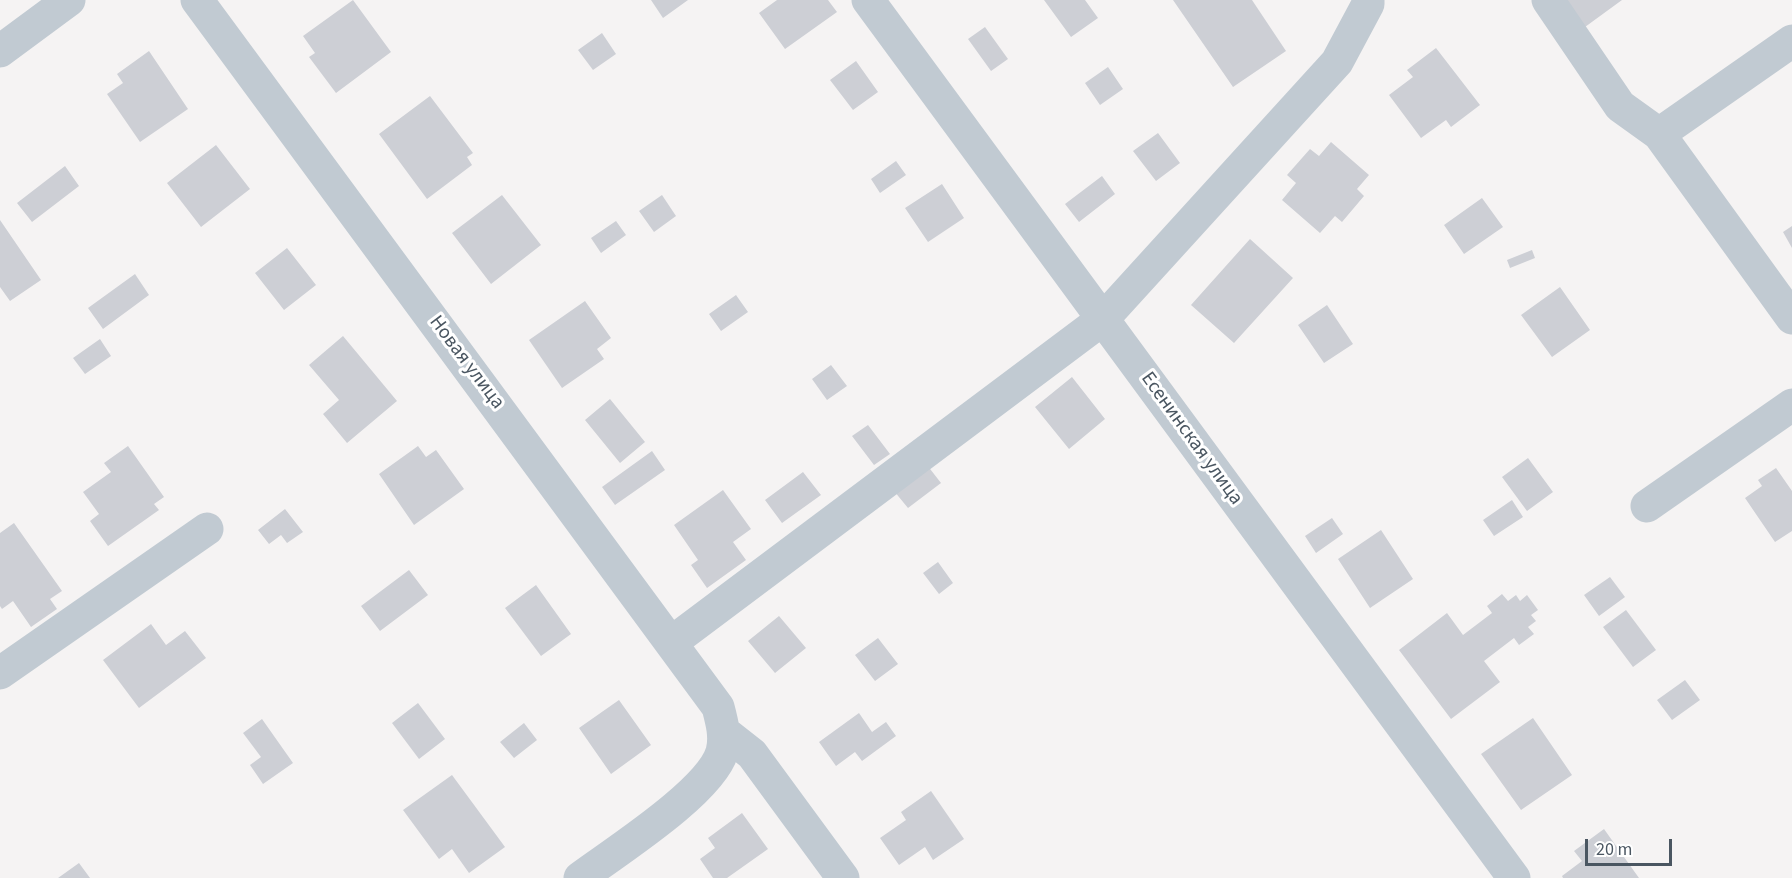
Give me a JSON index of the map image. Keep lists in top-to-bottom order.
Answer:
{
  "streets": {
    "street": ["Новая улица", "Есенинская улица"]
  },
  "scale_bar": "20 m"
}
